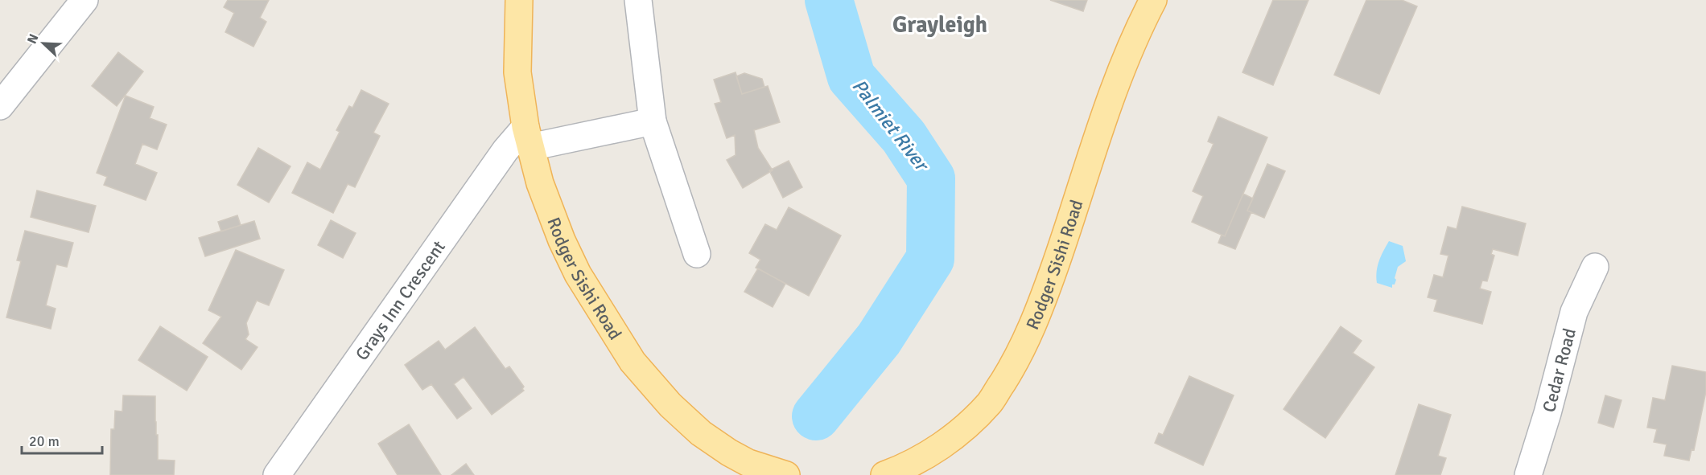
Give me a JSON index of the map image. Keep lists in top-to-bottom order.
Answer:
{
  "streets": {
    "main road": ["Rodger Sishi Road"],
    "street": ["Grays Inn Crescent", "Cedar Road"]
  },
  "crossings": [
    ["Rodger Sishi Road", "Grays Inn Crescent"]
  ],
  "districts": ["Grayleigh"],
  "water": ["Palmiet River"],
  "scale_bar": "20 m",
  "north": "top left"
}
